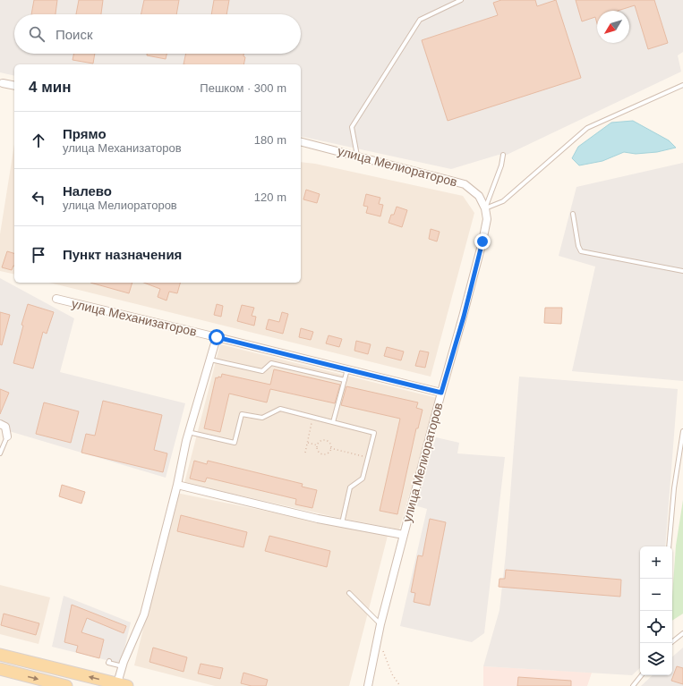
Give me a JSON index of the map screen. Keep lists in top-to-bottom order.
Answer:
{
  "streets": {
    "street": ["улица Мелиораторов", "улица Механизаторов"]
  },
  "crossings": [
    ["улица Мелиораторов", "улица Механизаторов"]
  ],
  "north": "bottom left",
  "page": {
    "search": "Поиск",
    "heading": ["4 мин", "Пешком · 300 m"],
    "list": [
      ["Прямо", "улица Механизаторов", "180 m"],
      ["Налево", "улица Мелиораторов", "120 m"],
      "Пункт назначения"
    ],
    "map_buttons": ["+", "−"]
  }
}
